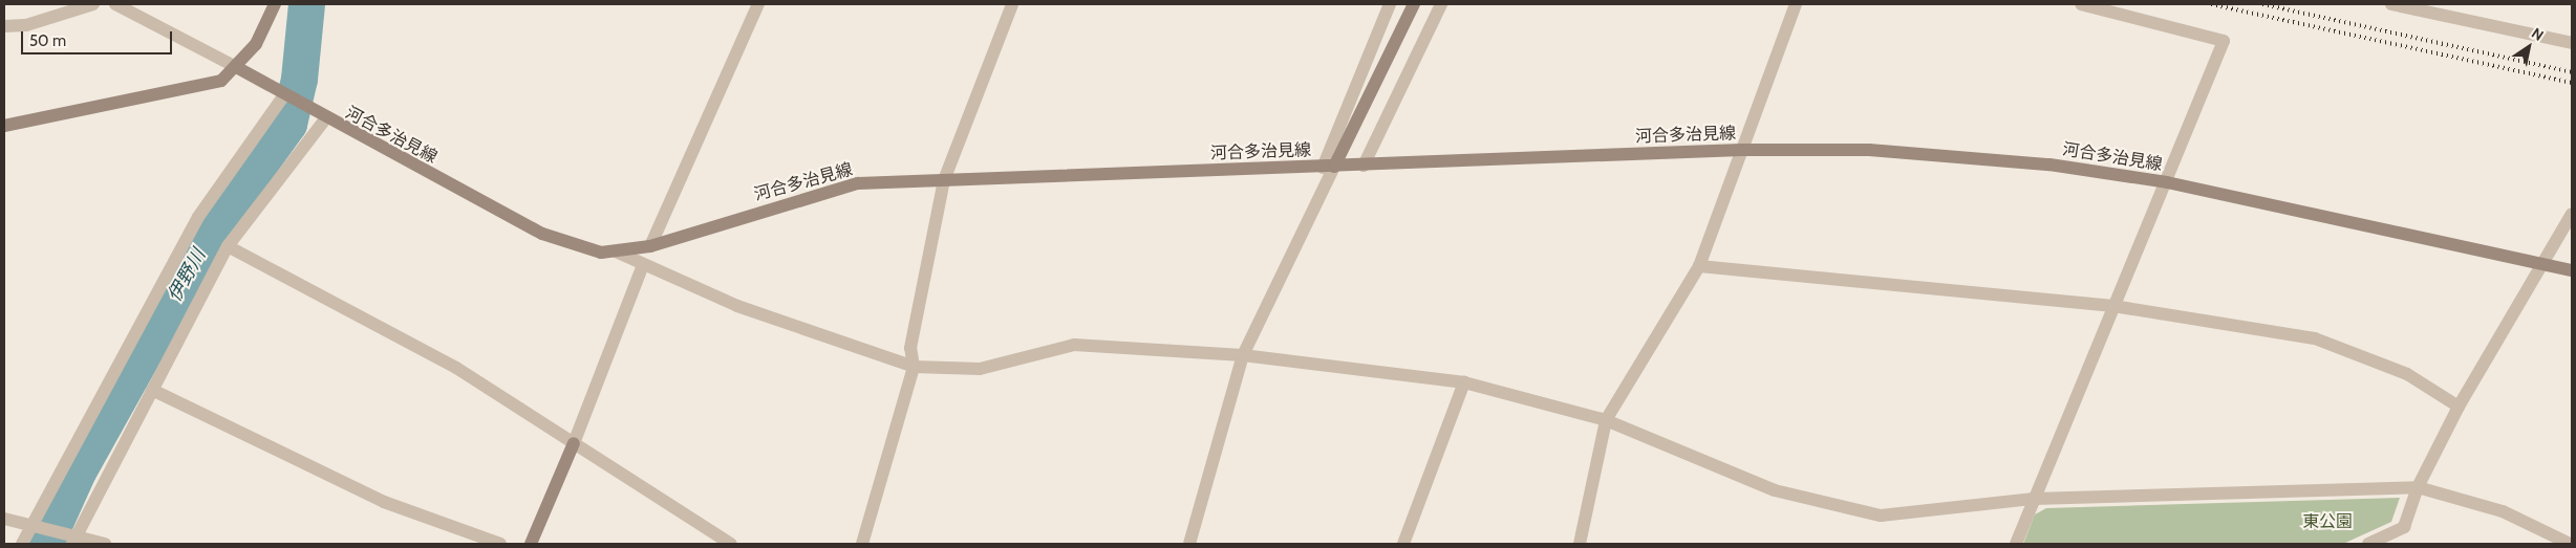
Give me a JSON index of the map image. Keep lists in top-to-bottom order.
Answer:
{
  "streets": {
    "main road": ["河合多治見線"]
  },
  "water": ["伊野川"],
  "parks": ["東公園"],
  "scale_bar": "50 m",
  "north": "top right"
}
